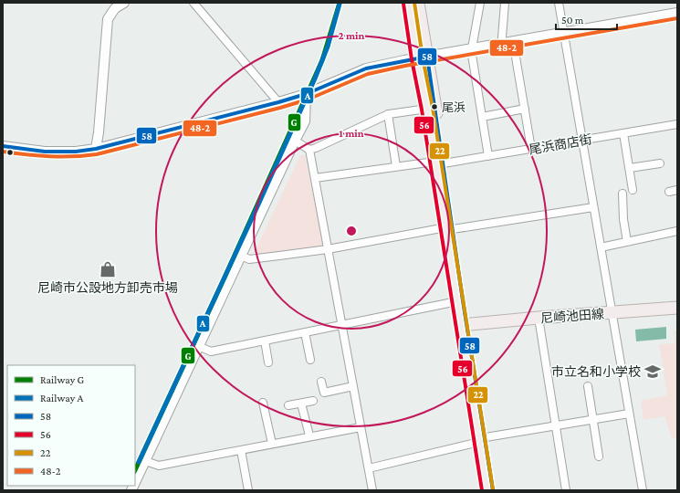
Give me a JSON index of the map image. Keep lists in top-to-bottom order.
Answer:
{
  "streets": {
    "main road": ["尼崎池田線"],
    "street": ["尾浜商店街"]
  },
  "places": {
    "other": ["尾浜"],
    "shop": ["尼崎市公設地方卸売市場"],
    "school or university": ["市立名和小学校"]
  },
  "lines": [
    "rail line G",
    "transit line 22",
    "rail line A",
    "transit line 56",
    "transit line 48-2",
    "transit line 58"
  ],
  "legend": [
    "Railway G",
    "Railway A",
    "58",
    "56",
    "22",
    "48-2"
  ],
  "scale_bar": "50 m",
  "rings": ["2 min", "1 min"]
}
